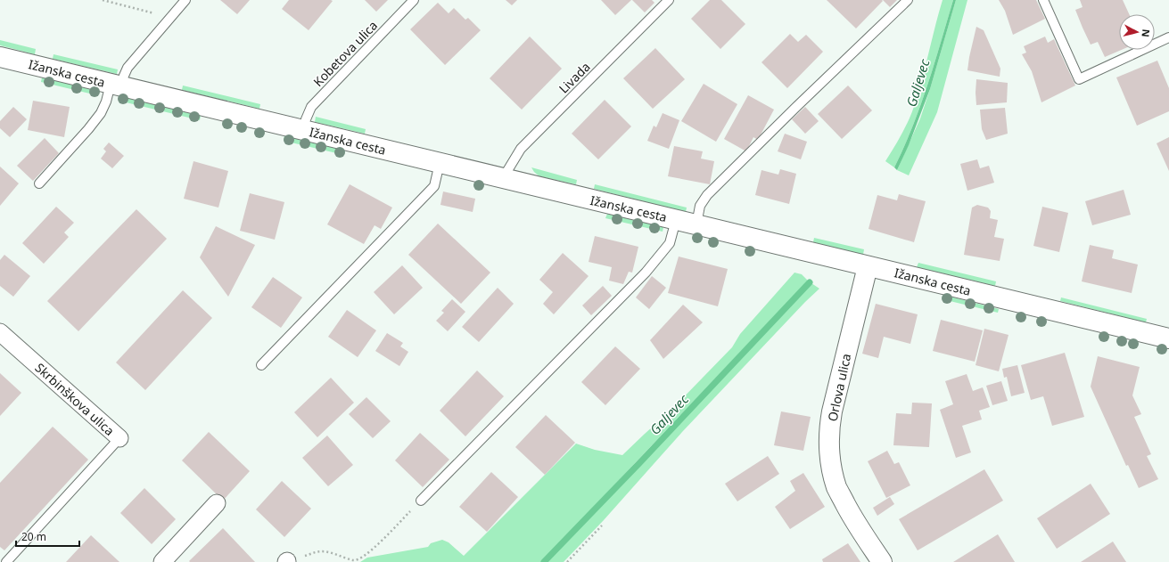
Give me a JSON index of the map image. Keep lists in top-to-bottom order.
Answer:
{
  "streets": {
    "main road": ["Ižanska cesta", "Orlova ulica"],
    "street": ["Skrbinškova ulica"],
    "lane": ["Kobetova ulica", "Livada"]
  },
  "crossings": [
    ["Kobetova ulica", "Ižanska cesta"],
    ["Ižanska cesta", "Livada"],
    ["Ižanska cesta", "Orlova ulica"]
  ],
  "water": ["Galjevec"],
  "scale_bar": "20 m",
  "north": "right"
}
